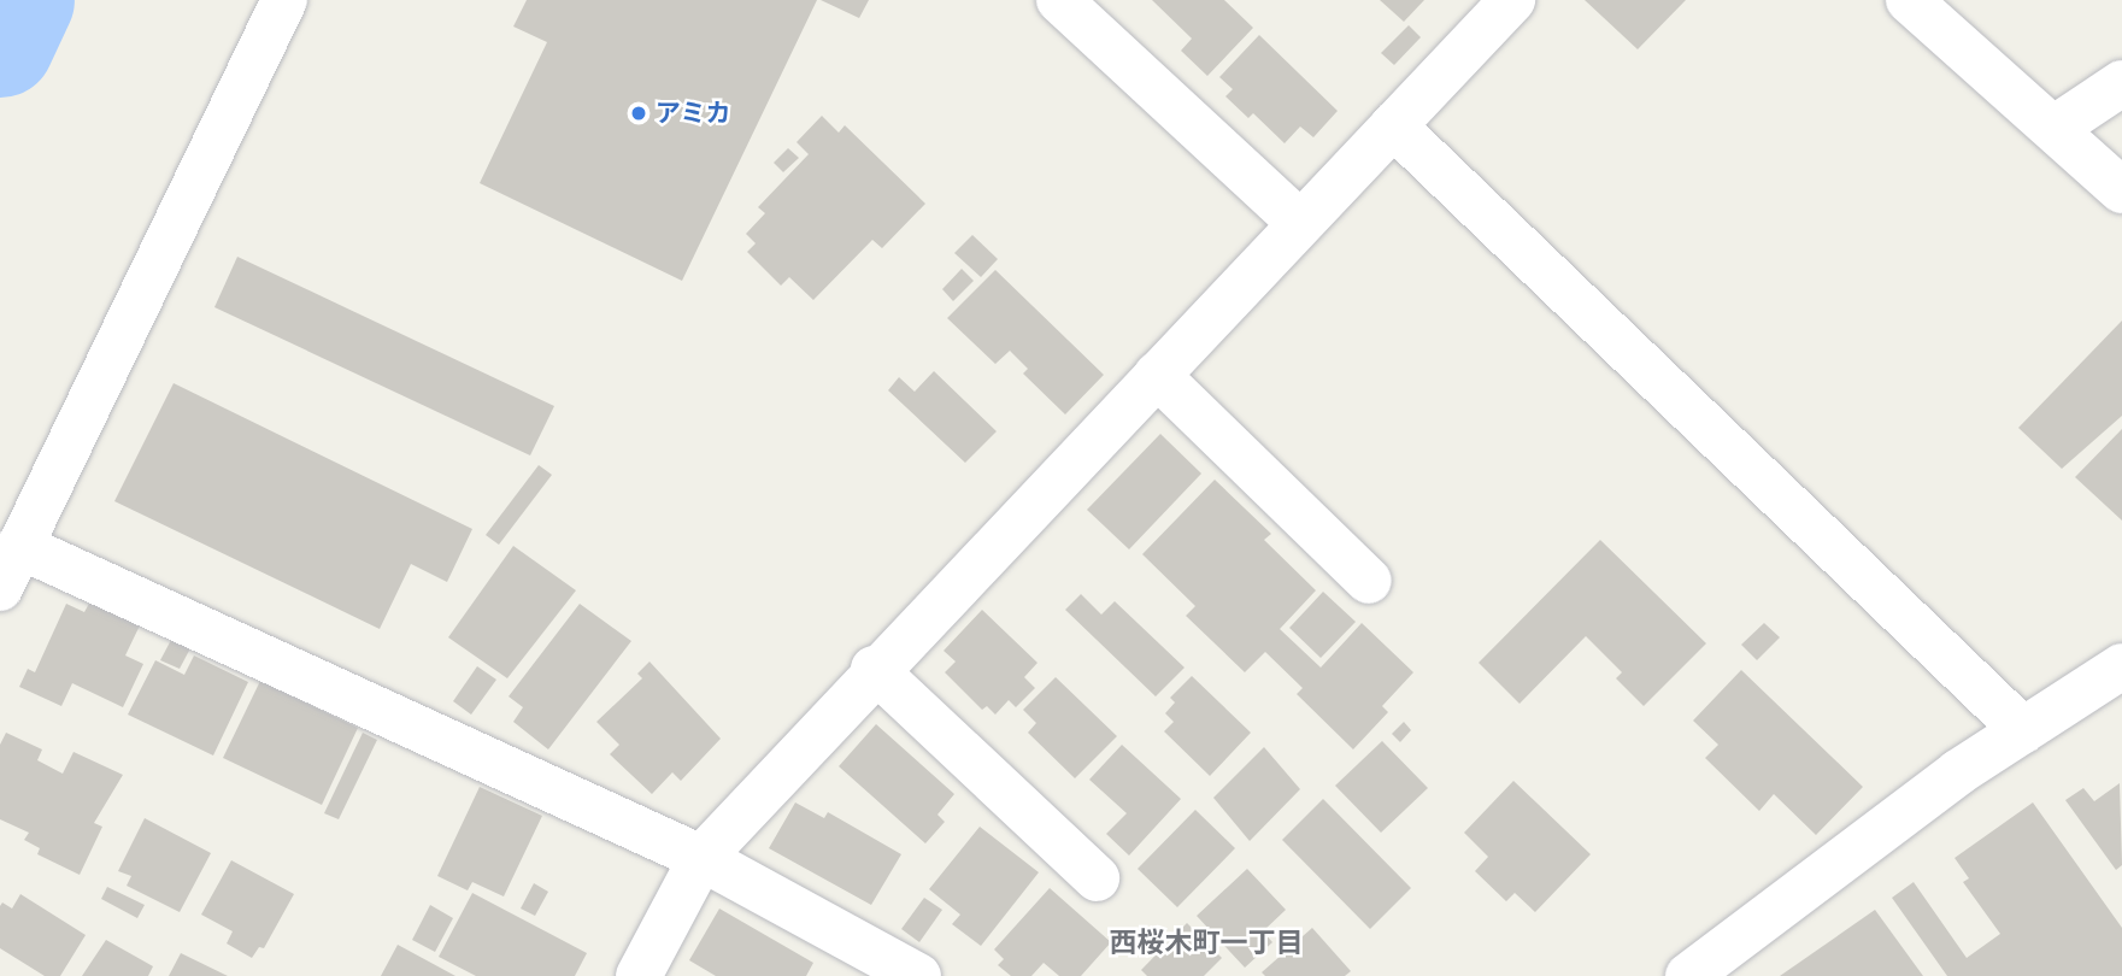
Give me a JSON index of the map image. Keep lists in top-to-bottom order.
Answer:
{
  "districts": ["西桜木町一丁目"],
  "places": ["アミカ"]
}
